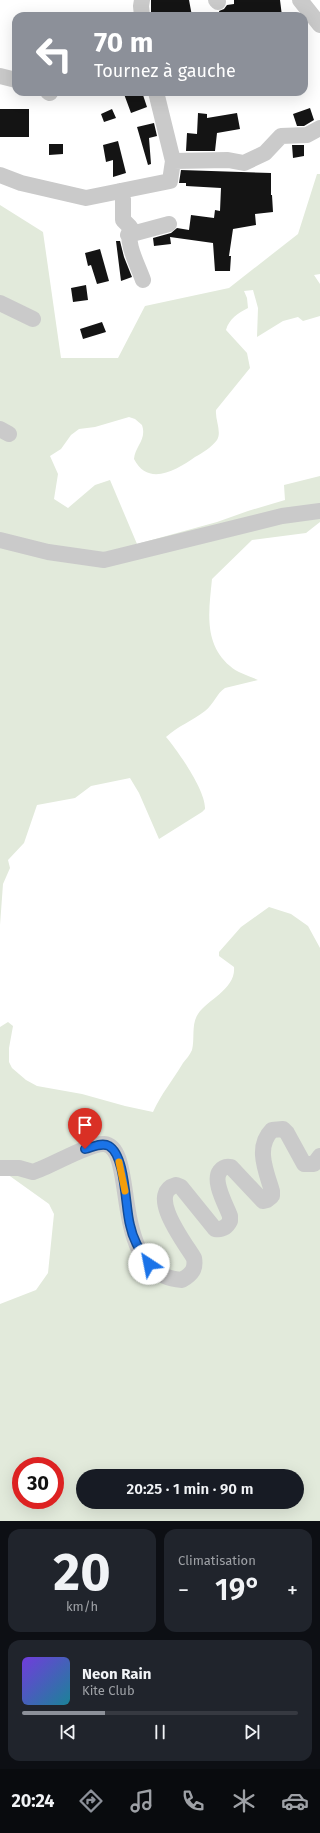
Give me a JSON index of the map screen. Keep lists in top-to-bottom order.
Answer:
{
  "page": {
    "turn": ["70 m", "Tournez à gauche"],
    "limit": "30",
    "trip": "20:25 · 1 min · 90 m",
    "tile": [
      ["20", "km/h"],
      "Climatisation"
    ],
    "heat": ["−", "19°", "+"],
    "song": ["Neon Rain", "Kite Club"],
    "tabs": "20:24"
  }
}
